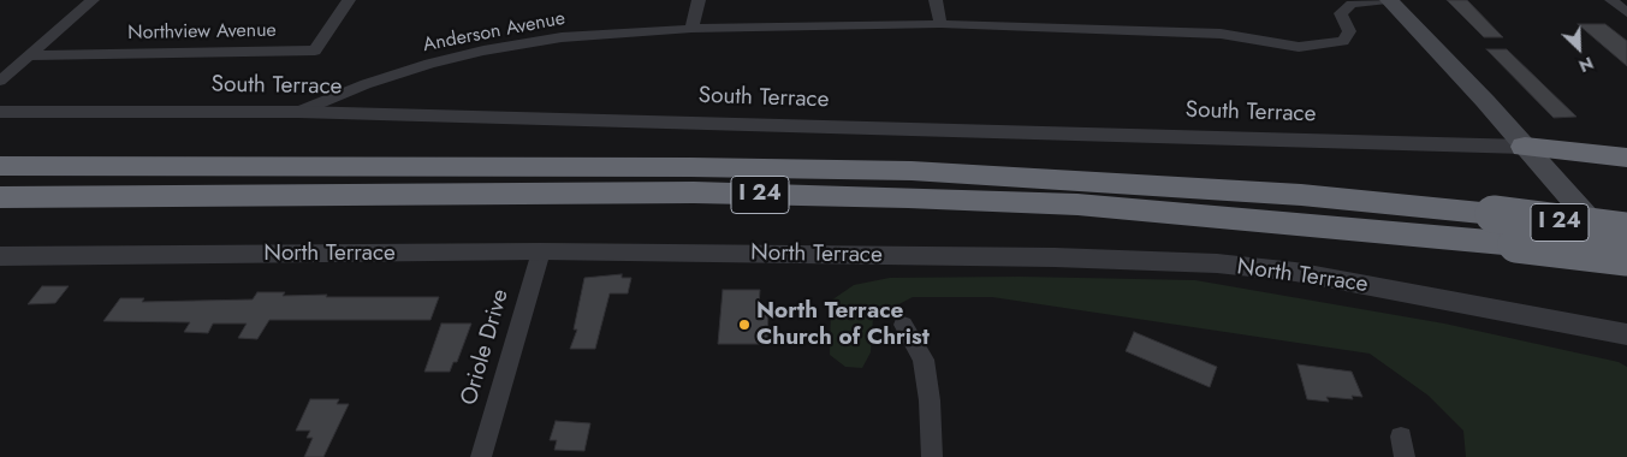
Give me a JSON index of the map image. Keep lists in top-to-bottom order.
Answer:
{
  "streets": {
    "highway": ["I 24"],
    "street": [
      "Northview Avenue",
      "Anderson Avenue",
      "South Terrace",
      "North Terrace",
      "Oriole Drive"
    ]
  },
  "crossings": [
    ["Anderson Avenue", "South Terrace"],
    ["North Terrace", "Oriole Drive"]
  ],
  "places": ["North Terrace Church of Christ"],
  "north": "bottom right"
}
